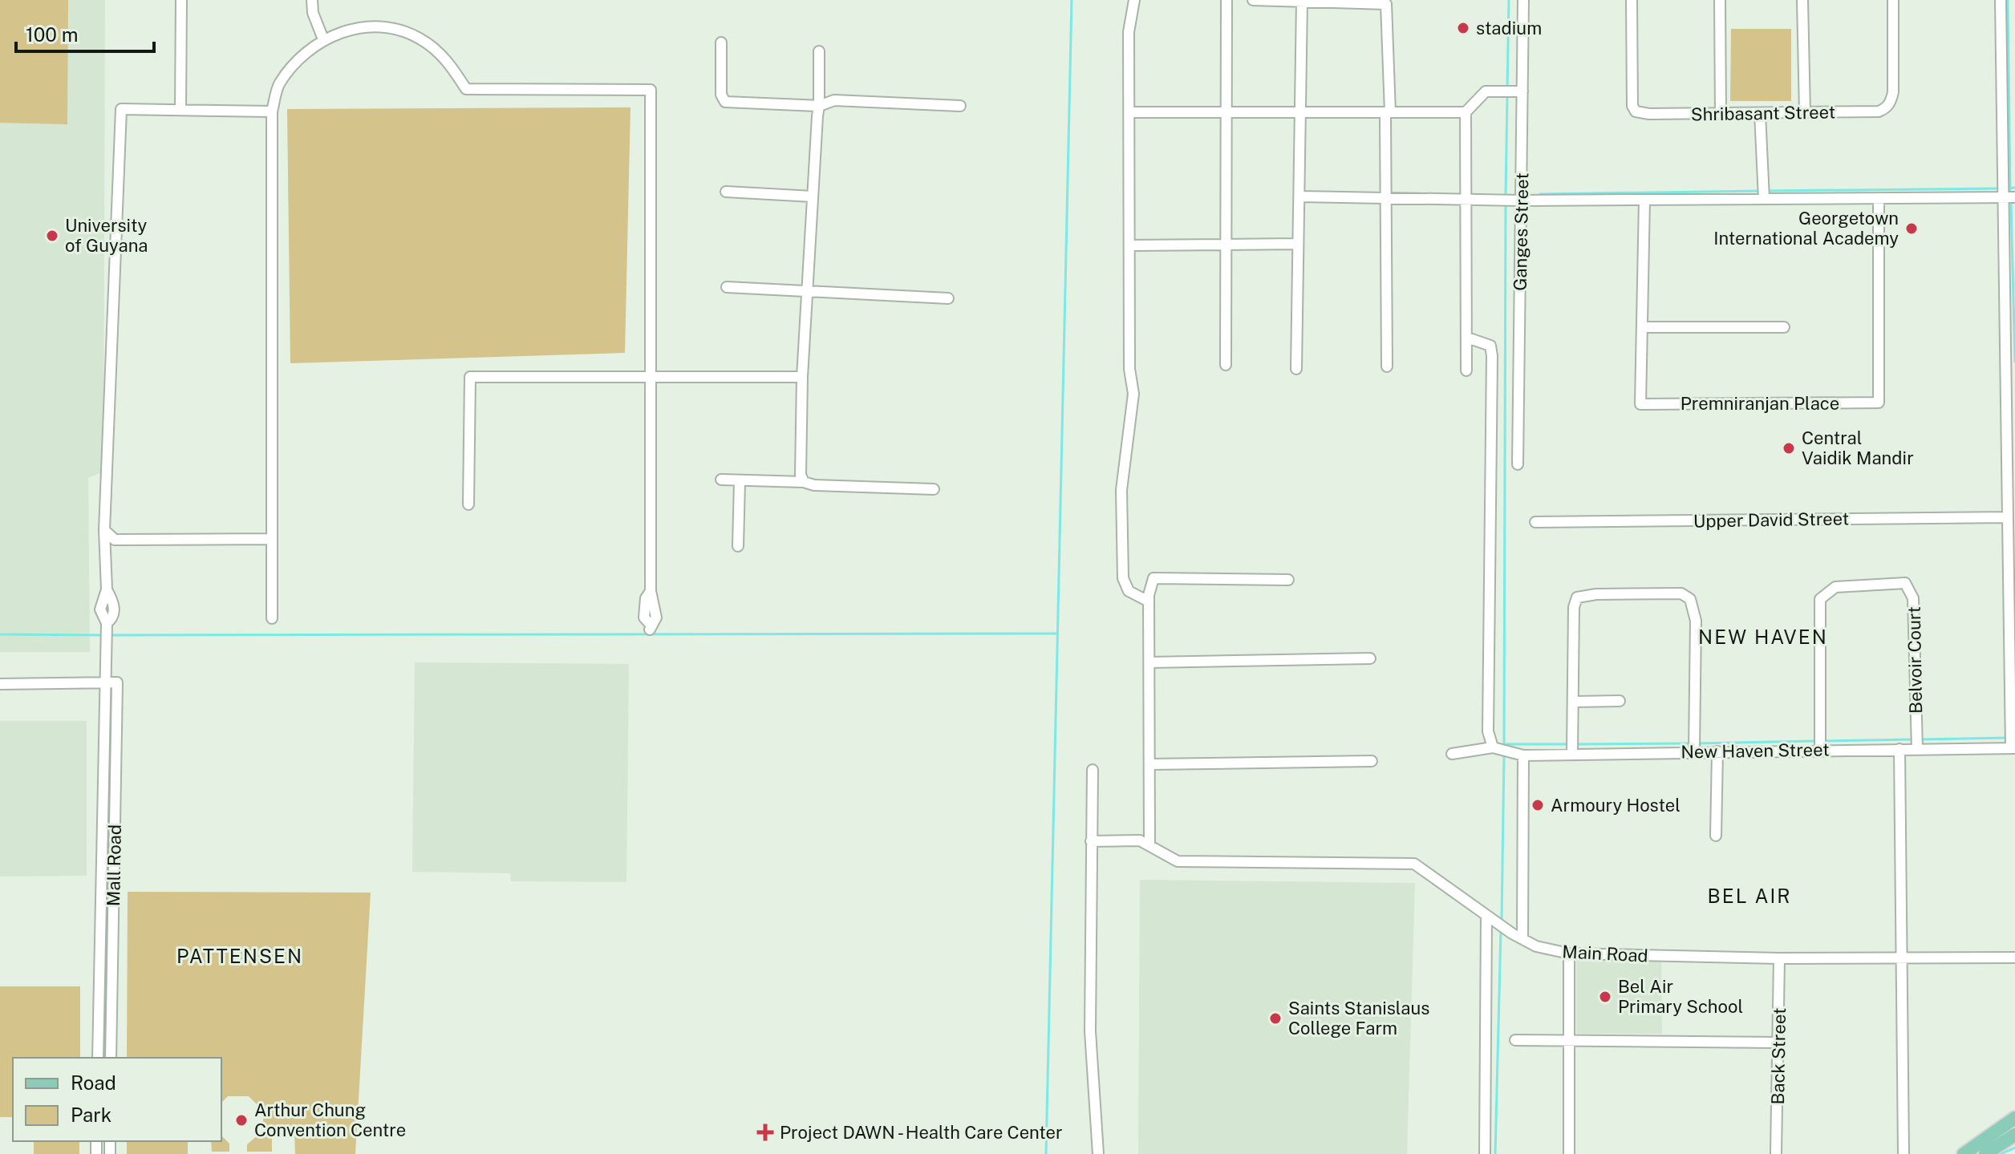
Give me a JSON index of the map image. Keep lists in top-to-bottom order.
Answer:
{
  "streets": {
    "street": [
      "Shribasant Street",
      "Ganges Street",
      "Premniranjan Place",
      "Upper David Street",
      "Belvoir Court",
      "New Haven Street",
      "Mall Road",
      "Main Road",
      "Back Street"
    ]
  },
  "crossings": [
    ["Belvoir Court", "New Haven Street"],
    ["Main Road", "Back Street"]
  ],
  "districts": ["NEW HAVEN", "BEL AIR", "PATTENSEN"],
  "places": {
    "other": [
      "stadium",
      "Georgetown International Academy",
      "University of Guyana",
      "Central Vaidik Mandir",
      "Armoury Hostel",
      "Bel Air Primary School",
      "Saints Stanislaus College Farm",
      "Arthur Chung Convention Centre"
    ],
    "health": ["Project DAWN - Health Care Center"]
  },
  "legend": ["Road", "Park"],
  "scale_bar": "100 m"
}
